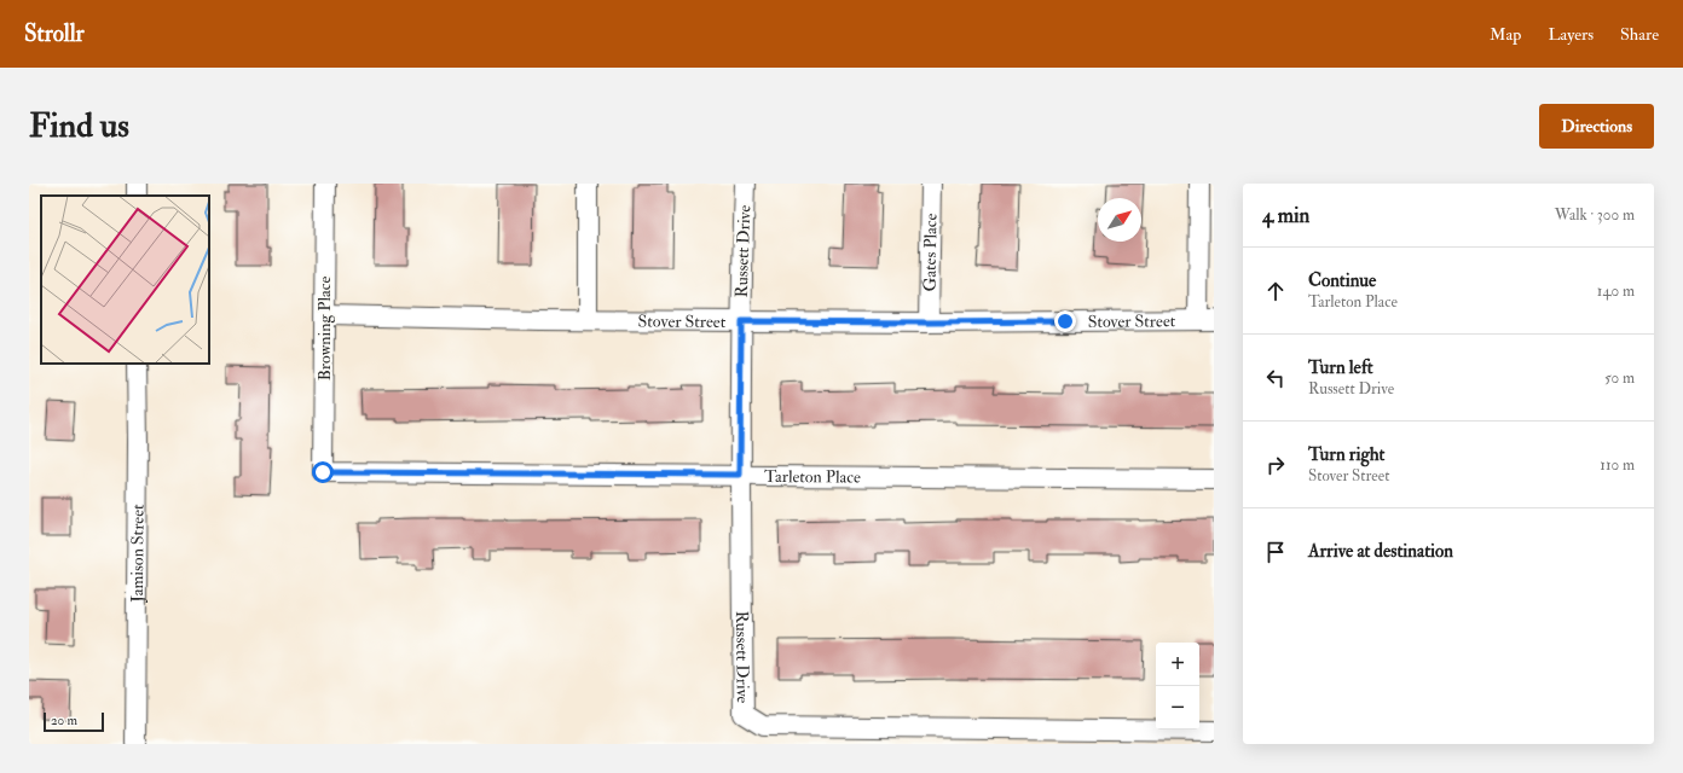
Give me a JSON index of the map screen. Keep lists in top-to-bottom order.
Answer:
{
  "streets": {
    "street": [
      "Russett Drive",
      "Gates Place",
      "Stover Street",
      "Browning Place",
      "Tarleton Place",
      "Jamison Street"
    ]
  },
  "crossings": [
    ["Russett Drive", "Stover Street"],
    ["Russett Drive", "Tarleton Place"],
    ["Gates Place", "Stover Street"],
    ["Stover Street", "Browning Place"],
    ["Browning Place", "Tarleton Place"]
  ],
  "scale_bar": "20 m",
  "north": "top right",
  "page": {
    "header": "Strollr",
    "nav": ["Map", "Layers", "Share"],
    "buttons": "Directions",
    "title": "Find us",
    "heading": ["4 min", "Walk · 300 m"],
    "list": [
      ["Continue", "Tarleton Place", "140 m"],
      ["Turn left", "Russett Drive", "50 m"],
      ["Turn right", "Stover Street", "110 m"],
      "Arrive at destination"
    ],
    "map_buttons": ["+", "−"],
    "scale": "20 m"
  }
}
